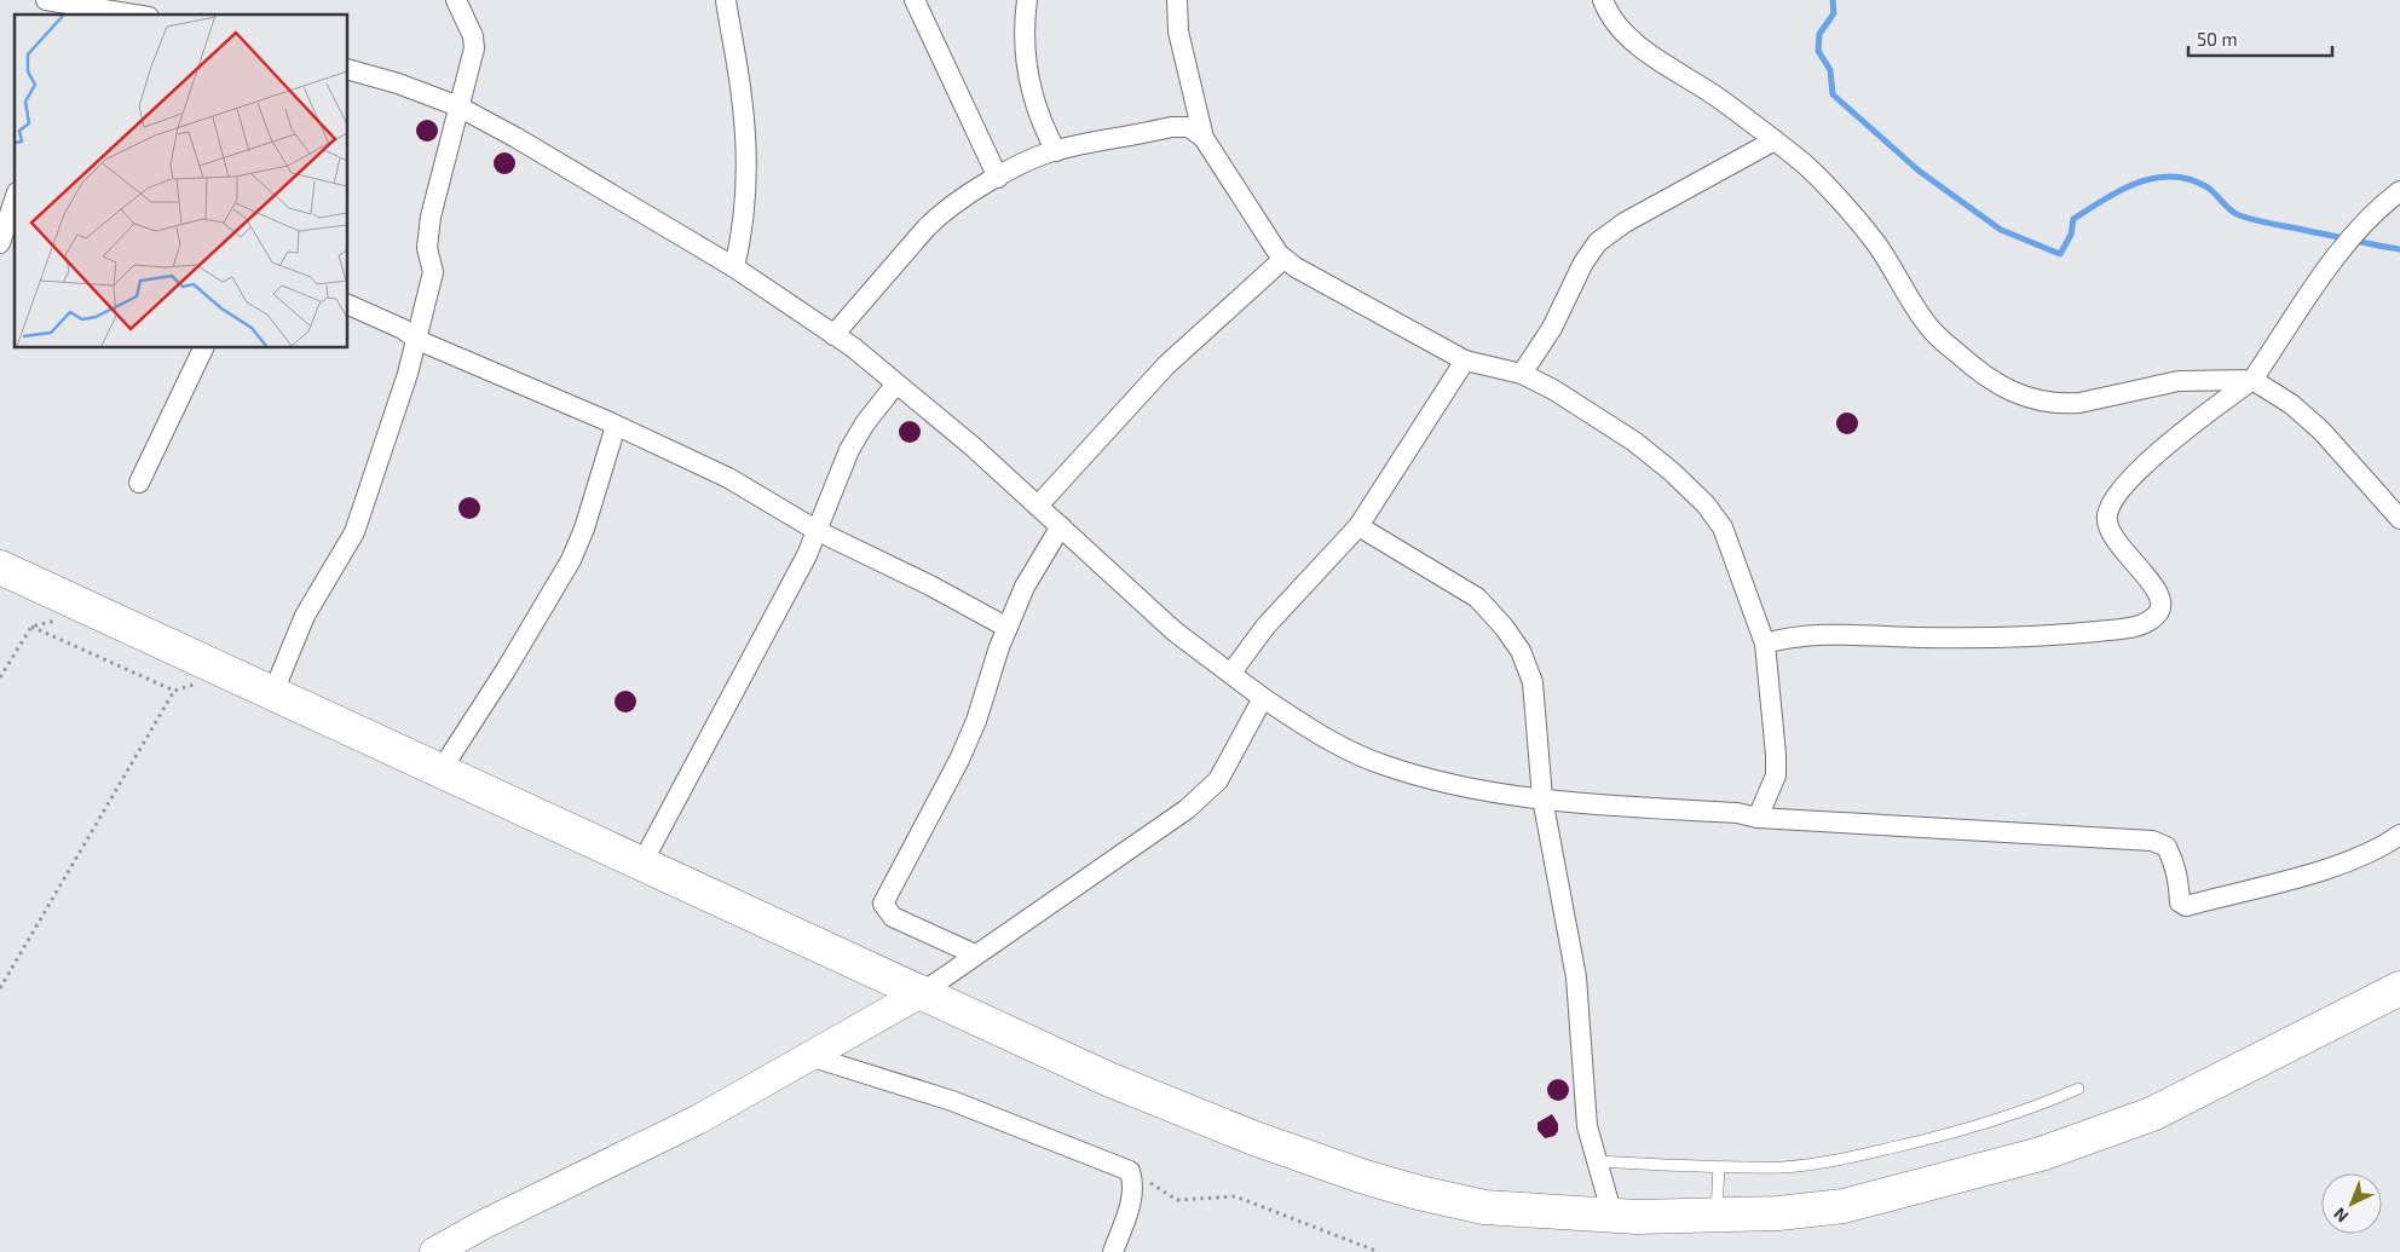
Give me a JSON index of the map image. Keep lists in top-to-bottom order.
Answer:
{
  "scale_bar": "50 m",
  "north": "bottom left"
}
